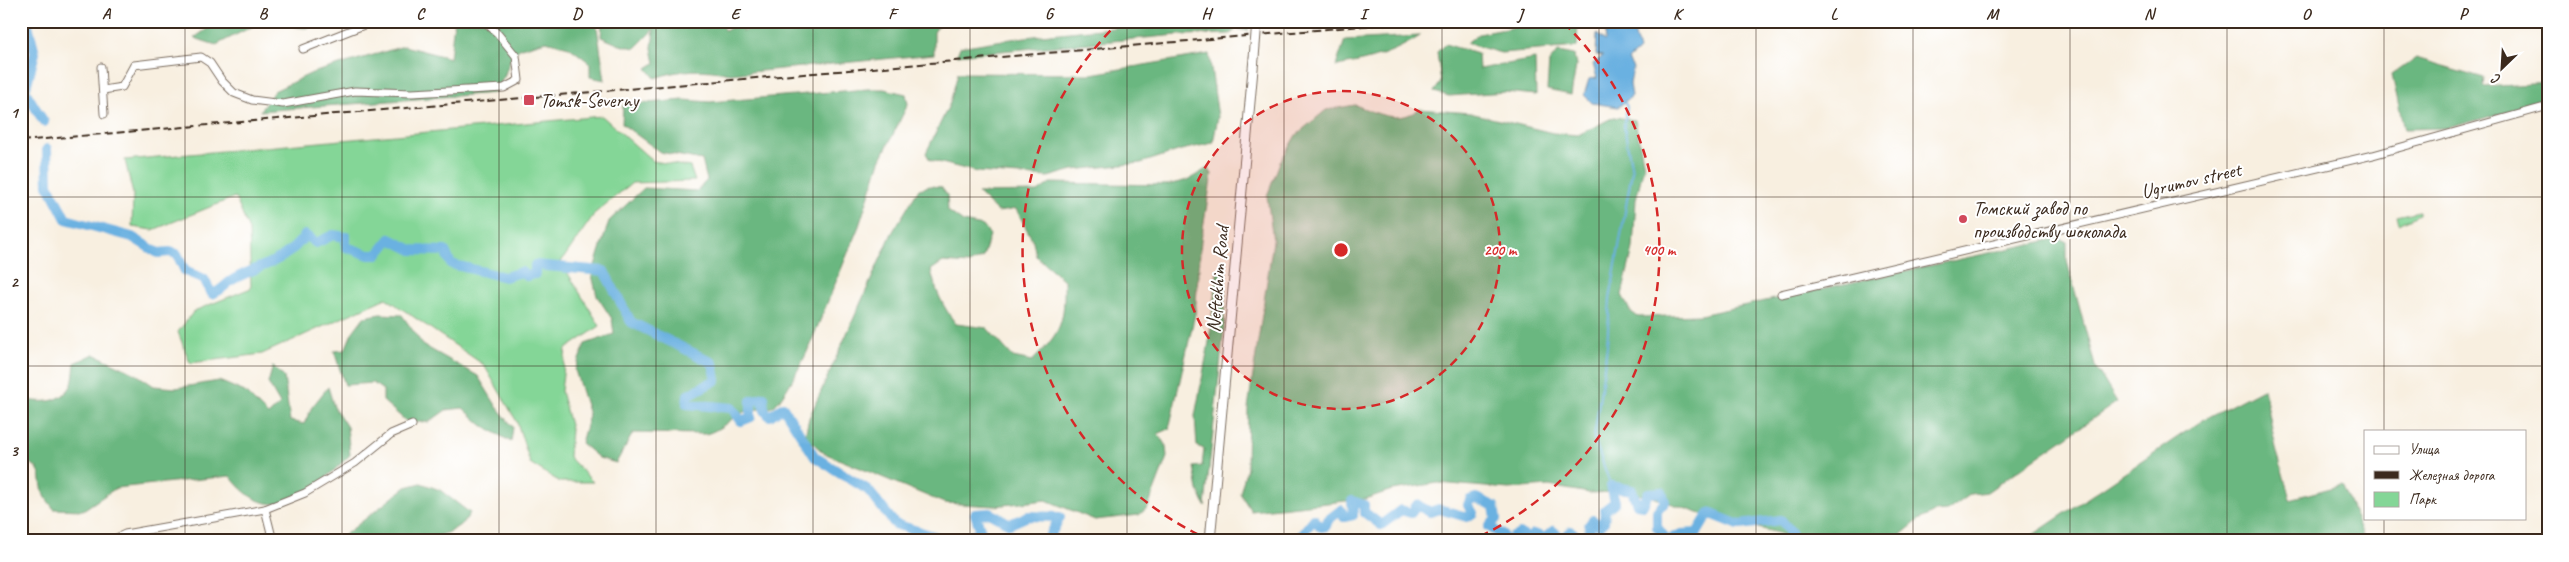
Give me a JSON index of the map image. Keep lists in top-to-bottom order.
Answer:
{
  "streets": {
    "main road": ["Neftekhim Road"],
    "street": ["Ugrumov street"]
  },
  "places": {
    "transit": ["Tomsk-Severny"],
    "other": ["Томский завод по производству шоколада"]
  },
  "legend": ["Улица", "Железная дорога", "Парк"],
  "north": "bottom left",
  "grid": {
    "columns": [
      "A",
      "B",
      "C",
      "D",
      "E",
      "F",
      "G",
      "H",
      "I",
      "J",
      "K",
      "L",
      "M",
      "N",
      "O",
      "P"
    ],
    "rows": ["1", "2", "3"]
  },
  "rings": ["200 m", "400 m"]
}
